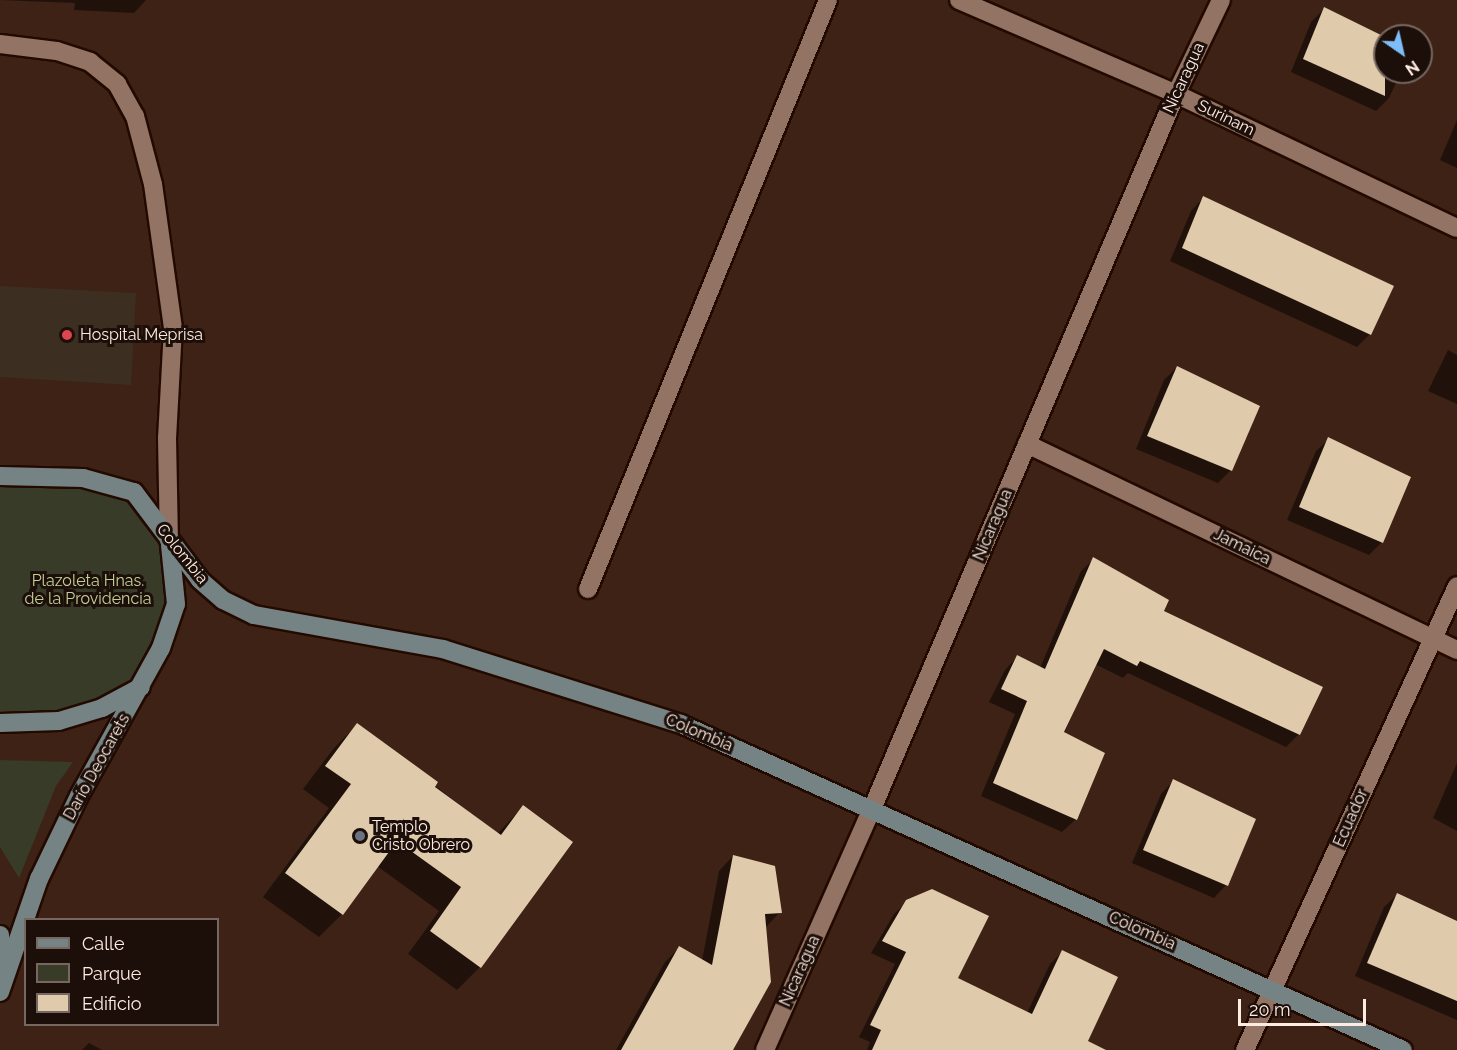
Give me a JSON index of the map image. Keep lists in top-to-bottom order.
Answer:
{
  "streets": {
    "street": [
      "Nicaragua",
      "Surinam",
      "Jamaica",
      "Colombia",
      "Darío Deocarets",
      "Ecuador"
    ]
  },
  "crossings": [
    ["Nicaragua", "Surinam"],
    ["Nicaragua", "Jamaica"],
    ["Nicaragua", "Colombia"],
    ["Jamaica", "Ecuador"],
    ["Colombia", "Darío Deocarets"],
    ["Colombia", "Ecuador"]
  ],
  "parks": ["Plazoleta Hnas. de la Providencia"],
  "places": ["Hospital Meprisa", "Templo Cristo Obrero"],
  "legend": ["Calle", "Parque", "Edificio"],
  "scale_bar": "20 m",
  "north": "bottom right"
}
